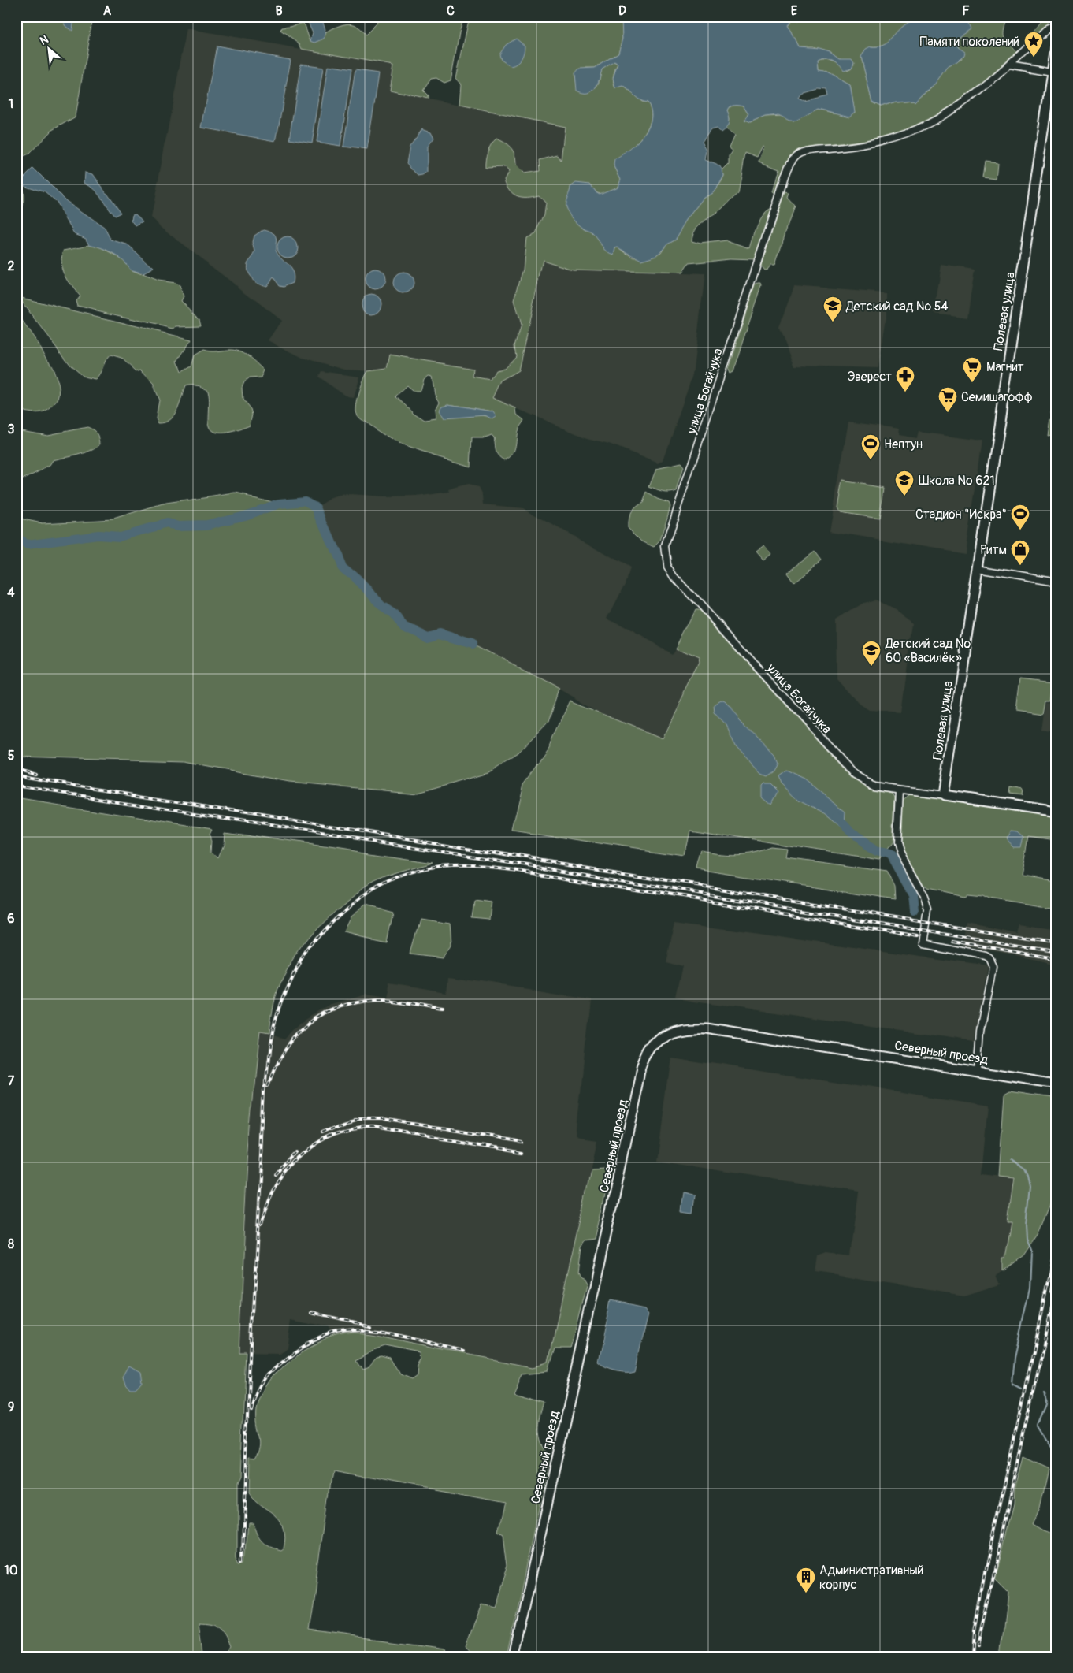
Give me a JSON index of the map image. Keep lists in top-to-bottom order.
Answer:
{
  "streets": {
    "street": ["Полевая улица", "улица Богайчука", "Северный проезд"]
  },
  "crossings": [
    ["Полевая улица", "улица Богайчука"]
  ],
  "places": {
    "place": ["Памяти поколений"],
    "school or university": ["Детский сад № 54", "Школа № 621", "Детский сад № 60 «Василёк»"],
    "supermarket": ["Магнит", "Семишагофф"],
    "pharmacy": ["Эверест"],
    "sports": ["Нептун", "Стадион \"Искра\""],
    "shop": ["Ритм"],
    "building": ["Административный корпус"]
  },
  "north": "top left",
  "grid": {
    "columns": [
      "A",
      "B",
      "C",
      "D",
      "E",
      "F"
    ],
    "rows": [
      "1",
      "2",
      "3",
      "4",
      "5",
      "6",
      "7",
      "8",
      "9",
      "10"
    ]
  }
}
